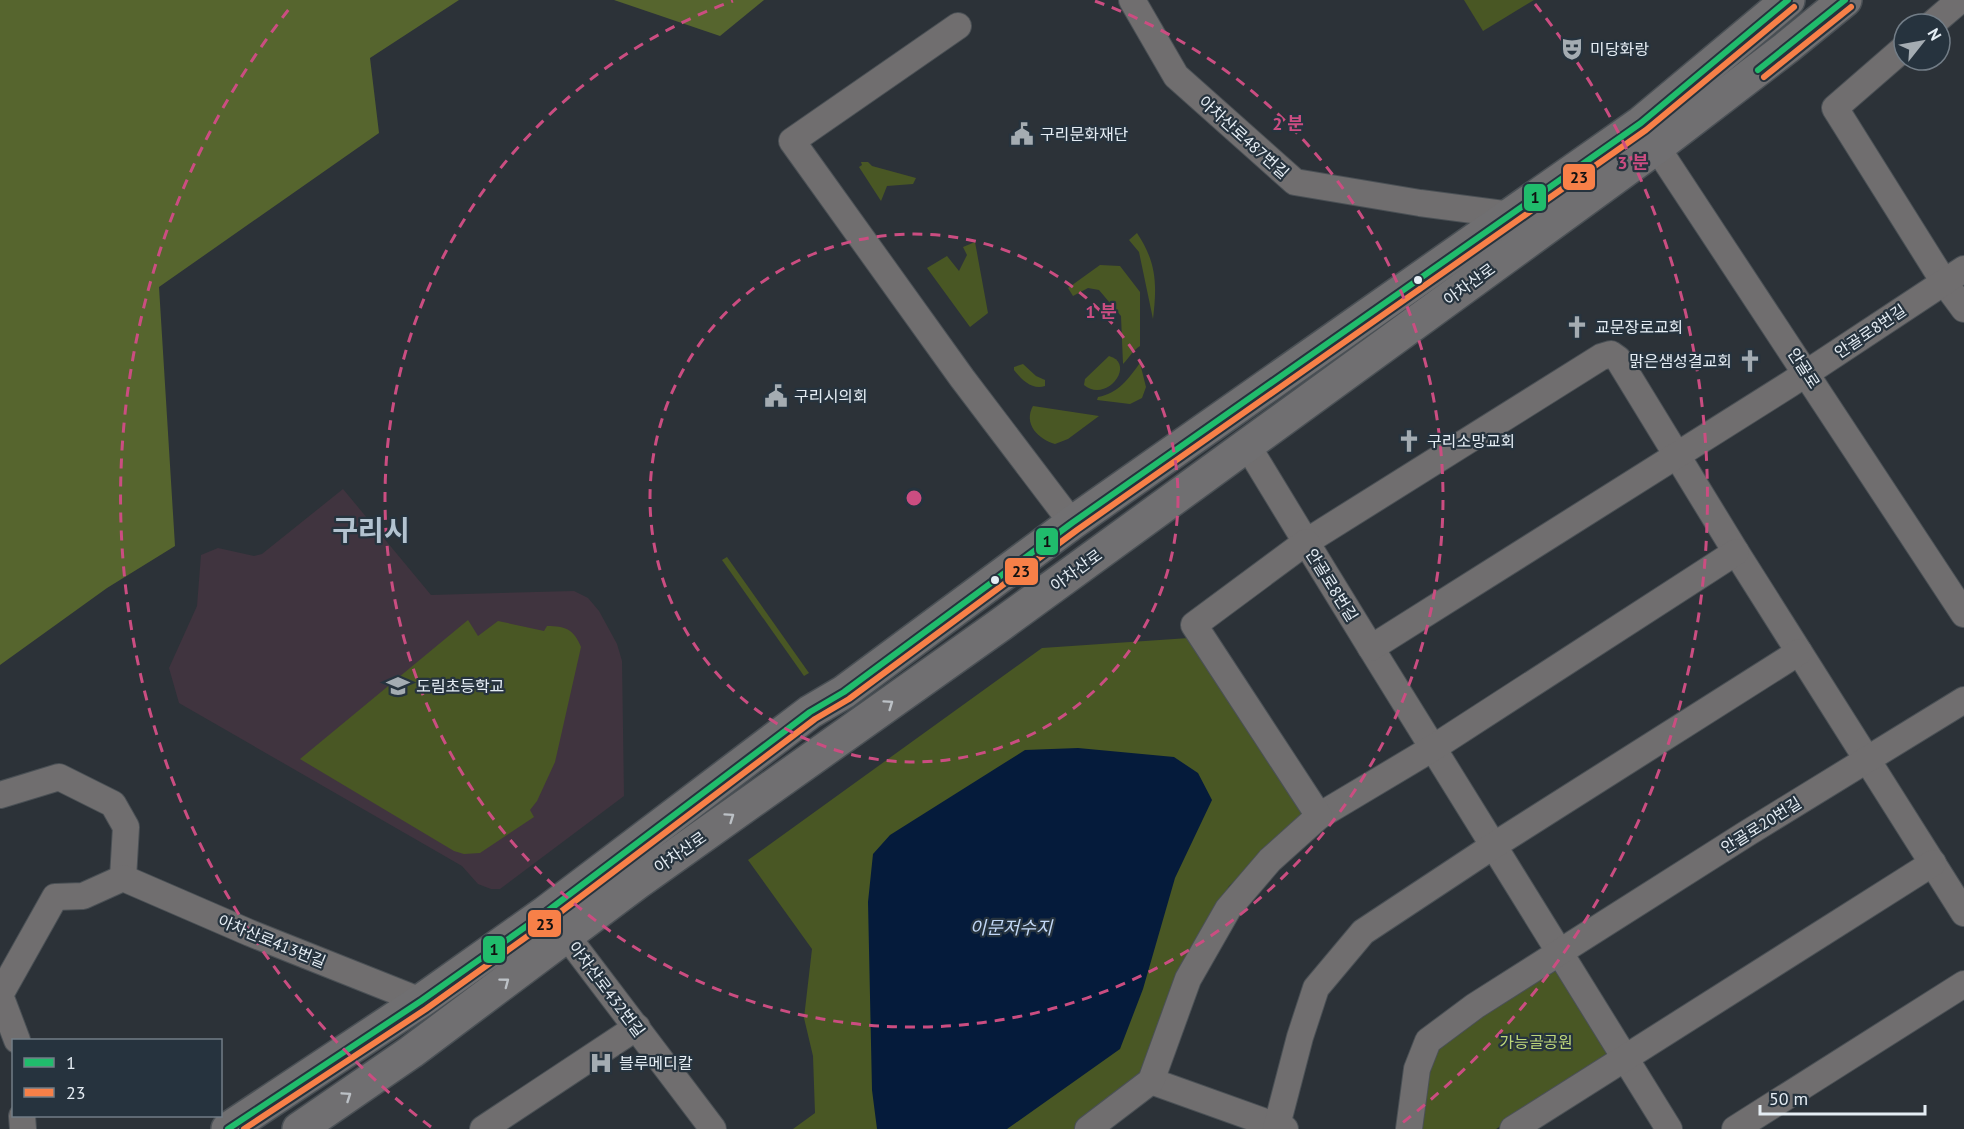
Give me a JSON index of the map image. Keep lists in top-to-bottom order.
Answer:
{
  "streets": {
    "main road": ["아차산로"],
    "street": [
      "아차산로487번길",
      "안골로8번길",
      "안골로",
      "안골로20번길",
      "아차산로413번길",
      "아차산로432번길"
    ]
  },
  "crossings": [
    ["아차산로487번길", "아차산로"],
    ["아차산로", "안골로"],
    ["아차산로", "아차산로413번길"],
    ["아차산로", "아차산로432번길"],
    ["안골로8번길", "안골로"]
  ],
  "districts": ["구리시"],
  "water": ["이문저수지"],
  "parks": ["가능골공원"],
  "places": {
    "theatre": ["미당화랑"],
    "public building": ["구리문화재단", "구리시의회"],
    "church": ["교문장로교회", "맑은샘성결교회", "구리소망교회"],
    "school or university": ["도림초등학교"],
    "hospital": ["블루메디칼"]
  },
  "lines": ["transit line 1", "transit line 23"],
  "legend": ["1", "23"],
  "scale_bar": "50 m",
  "north": "top right",
  "rings": ["2 분", "3 분", "1 분"]
}
